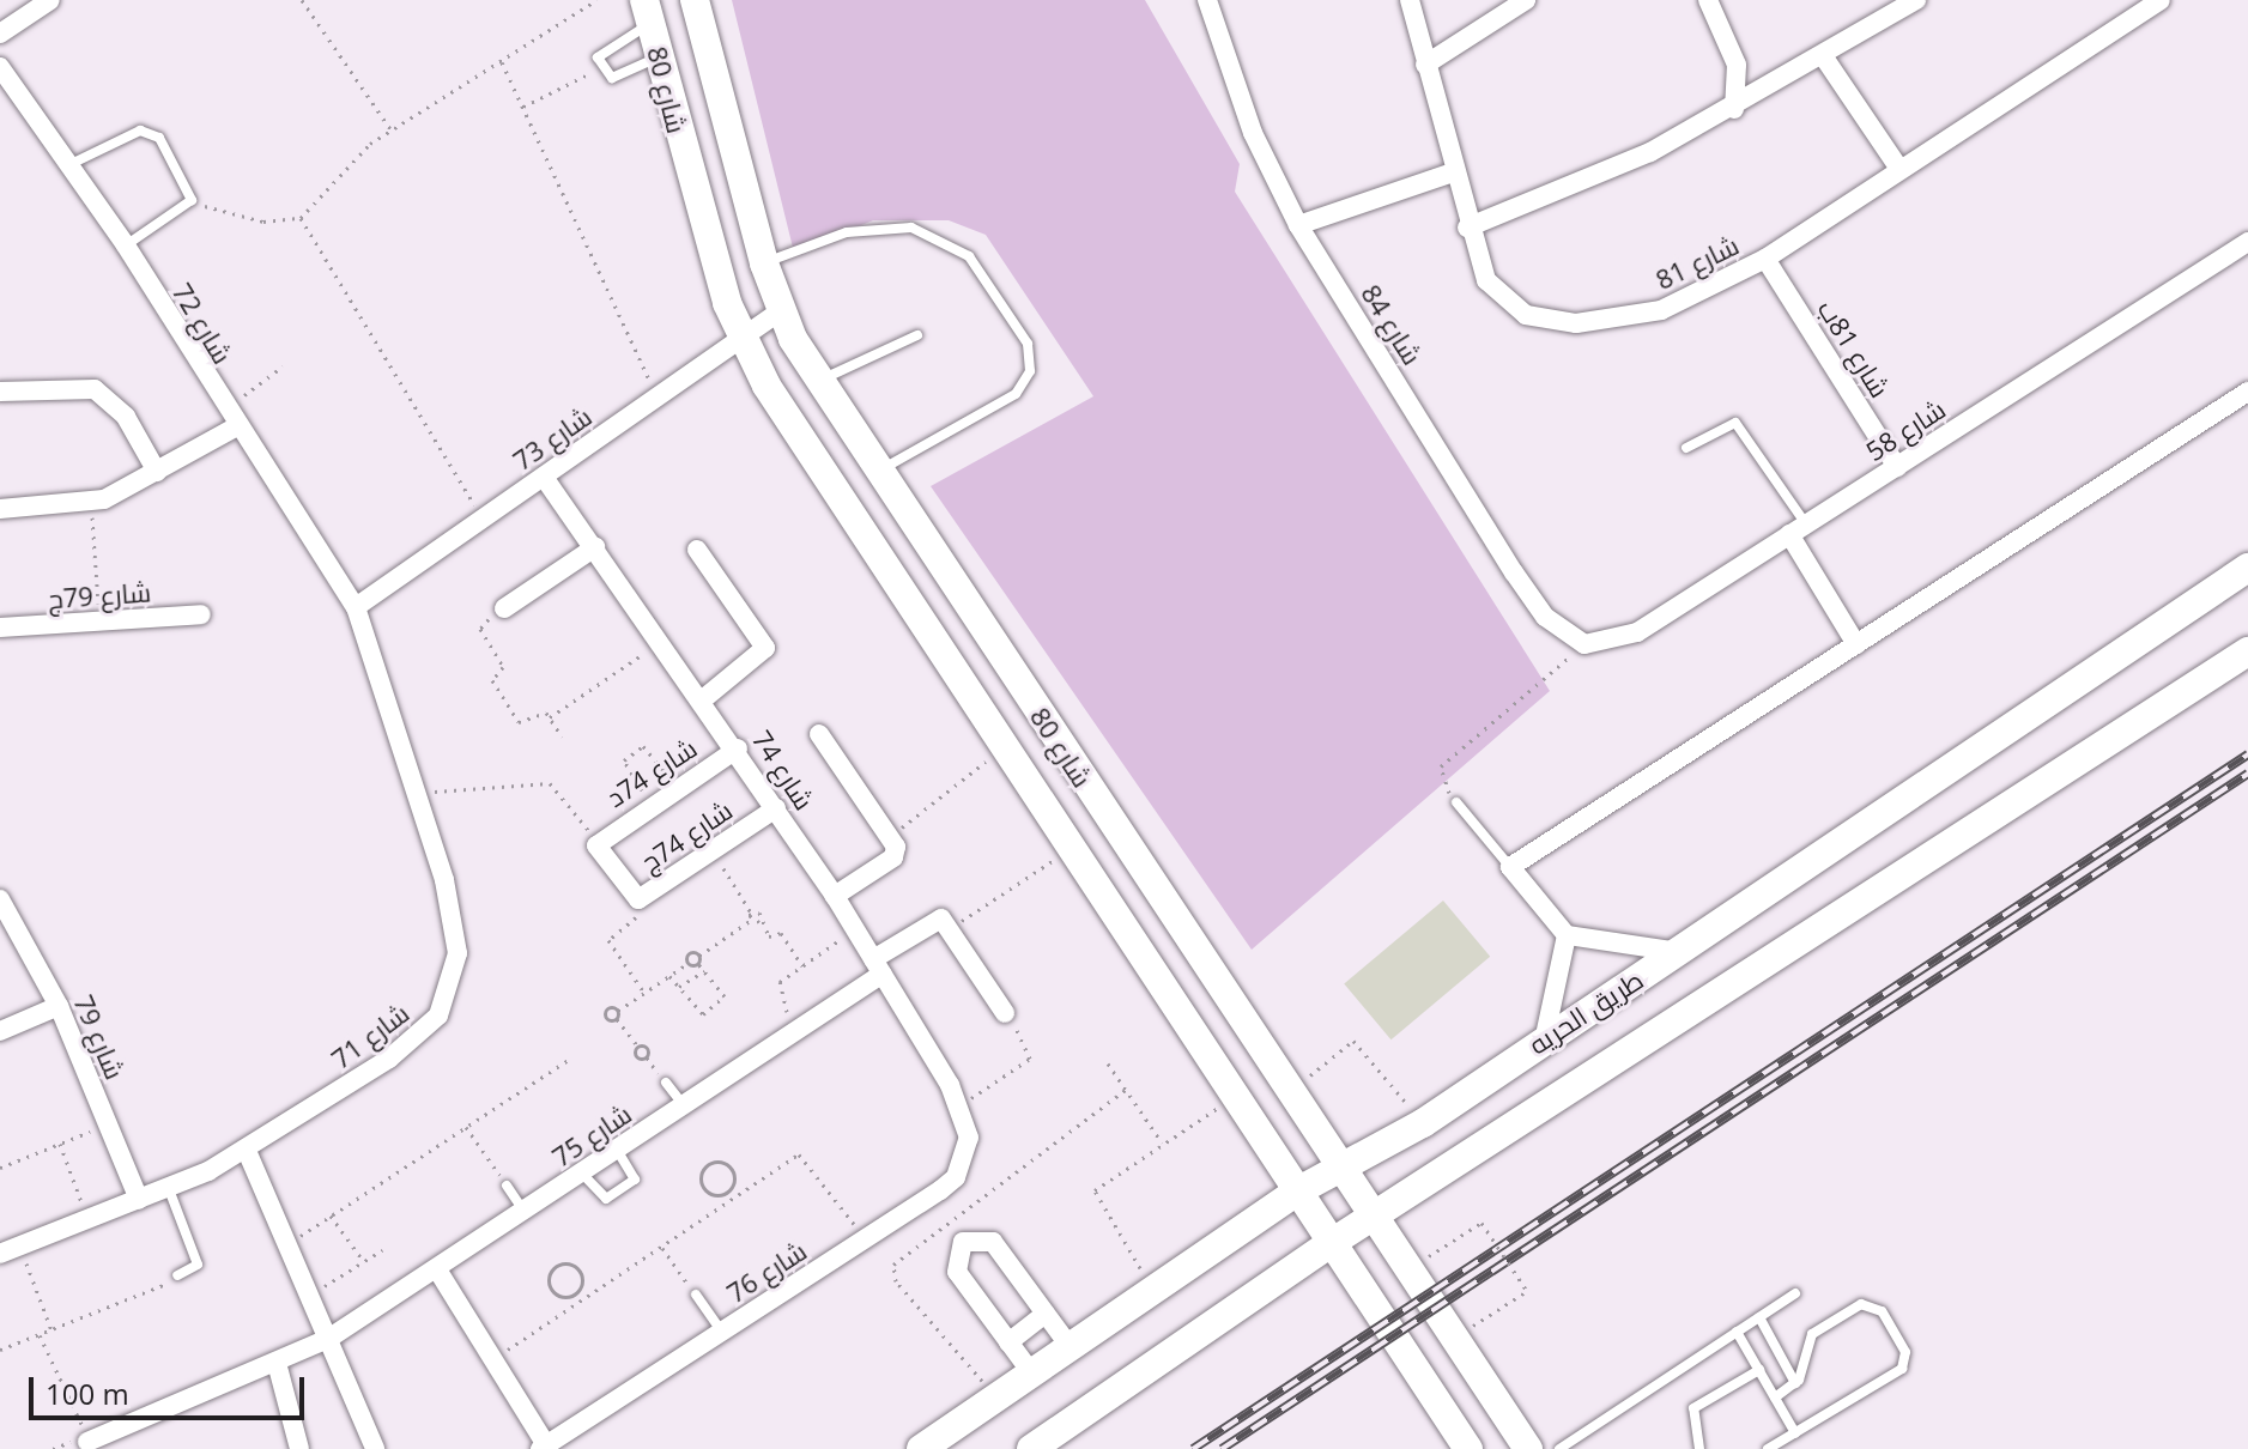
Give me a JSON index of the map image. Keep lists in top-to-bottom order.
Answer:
{
  "streets": {
    "street": [
      "شارع 80",
      "شارع 81",
      "شارع 72",
      "شارع 84",
      "شارع 81ب",
      "شارع 58",
      "شارع 73",
      "شارع 79ج",
      "شارع 74",
      "شارع 74د",
      "شارع 74ج",
      "طريق الحريه",
      "شارع 71",
      "شارع 79",
      "شارع 75",
      "شارع 76"
    ]
  },
  "crossings": [
    ["شارع 80", "شارع 73"],
    ["شارع 80", "طريق الحريه"],
    ["شارع 81", "شارع 81ب"],
    ["شارع 72", "شارع 73"],
    ["شارع 72", "شارع 71"],
    ["شارع 84", "شارع 58"],
    ["شارع 81ب", "شارع 58"],
    ["شارع 73", "شارع 74"],
    ["شارع 73", "شارع 71"],
    ["شارع 74", "شارع 74د"],
    ["شارع 74", "شارع 74ج"],
    ["شارع 74", "شارع 75"],
    ["شارع 74", "شارع 76"],
    ["شارع 74د", "شارع 74ج"],
    ["شارع 71", "شارع 79"]
  ],
  "scale_bar": "100 m"
}
